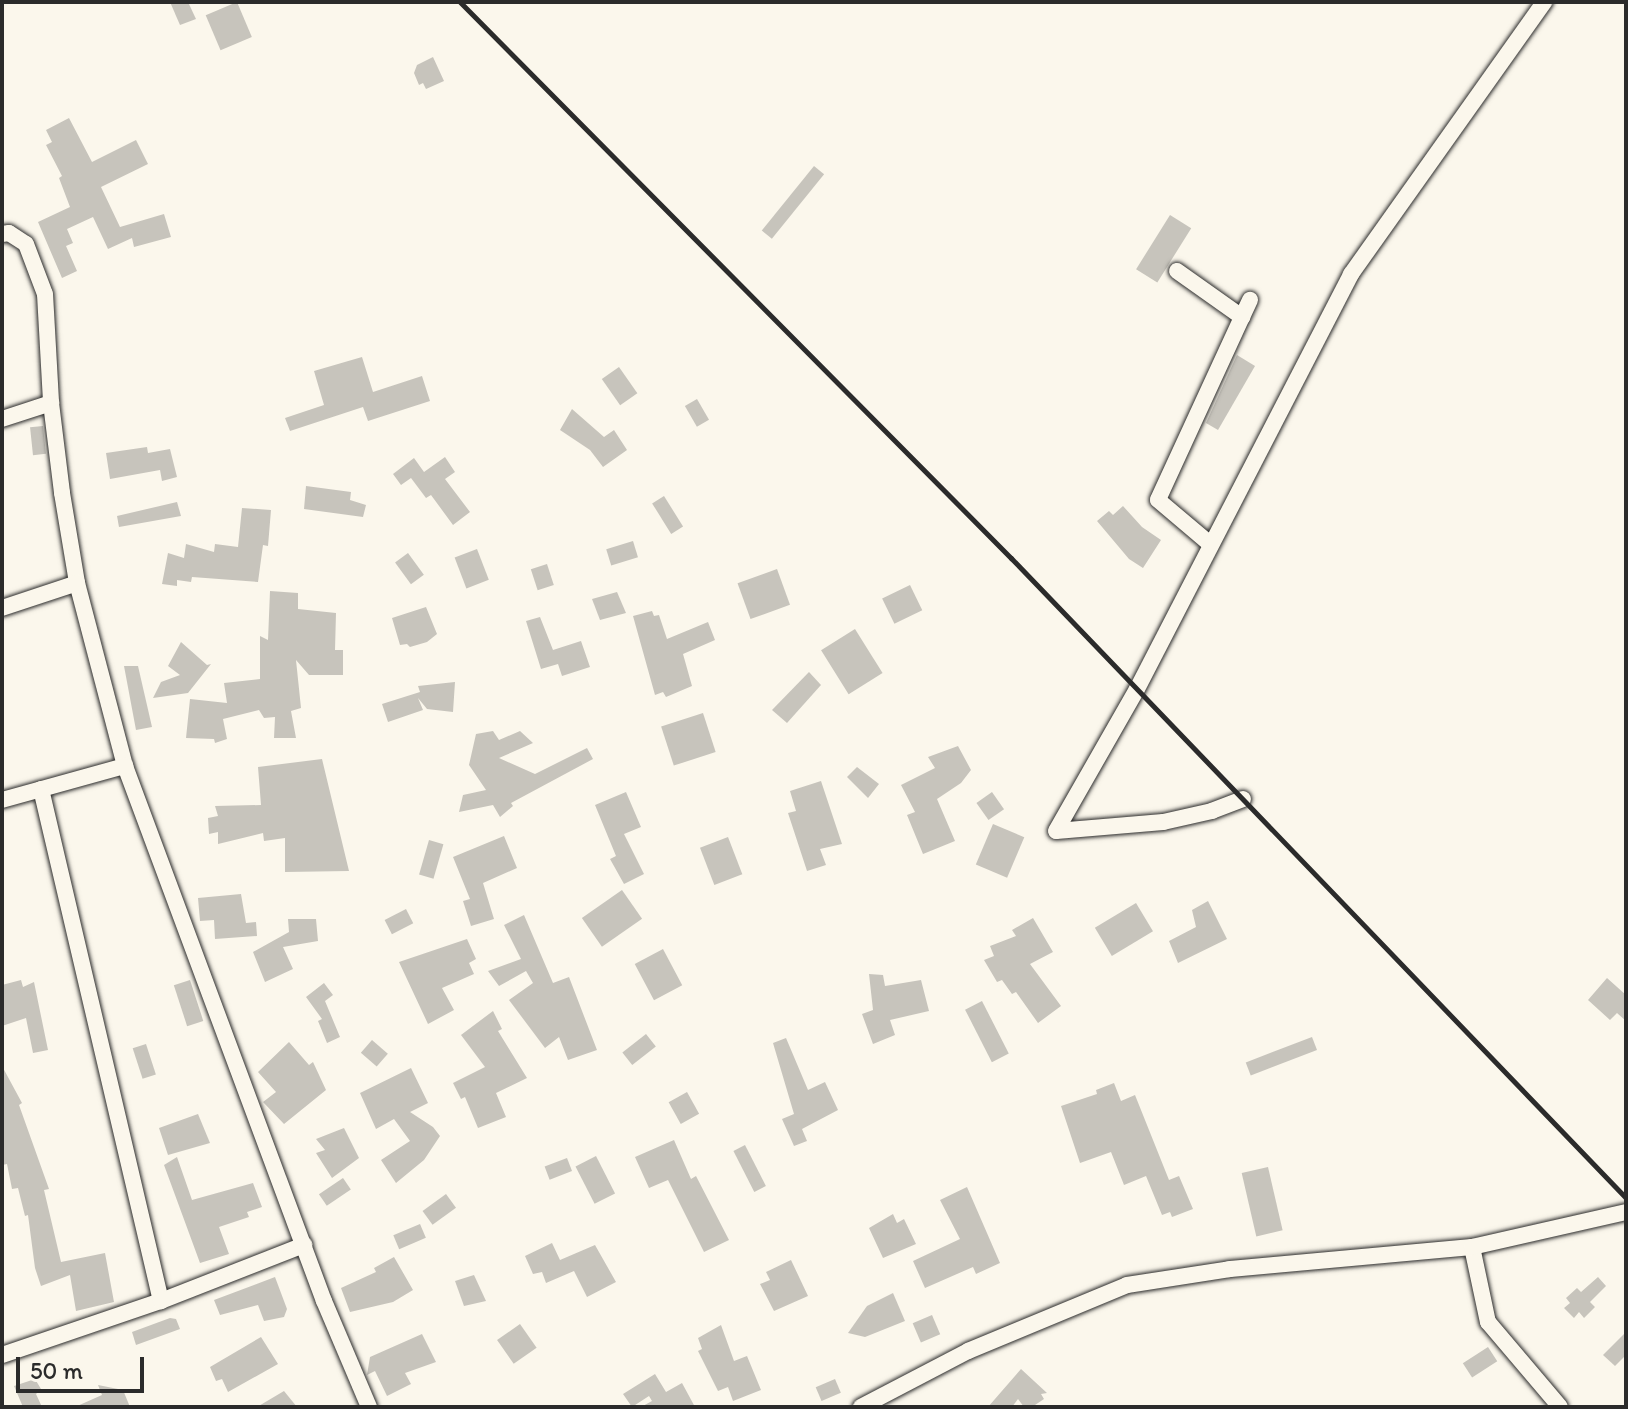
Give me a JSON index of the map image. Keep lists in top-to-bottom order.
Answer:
{
  "scale_bar": "50 m"
}
